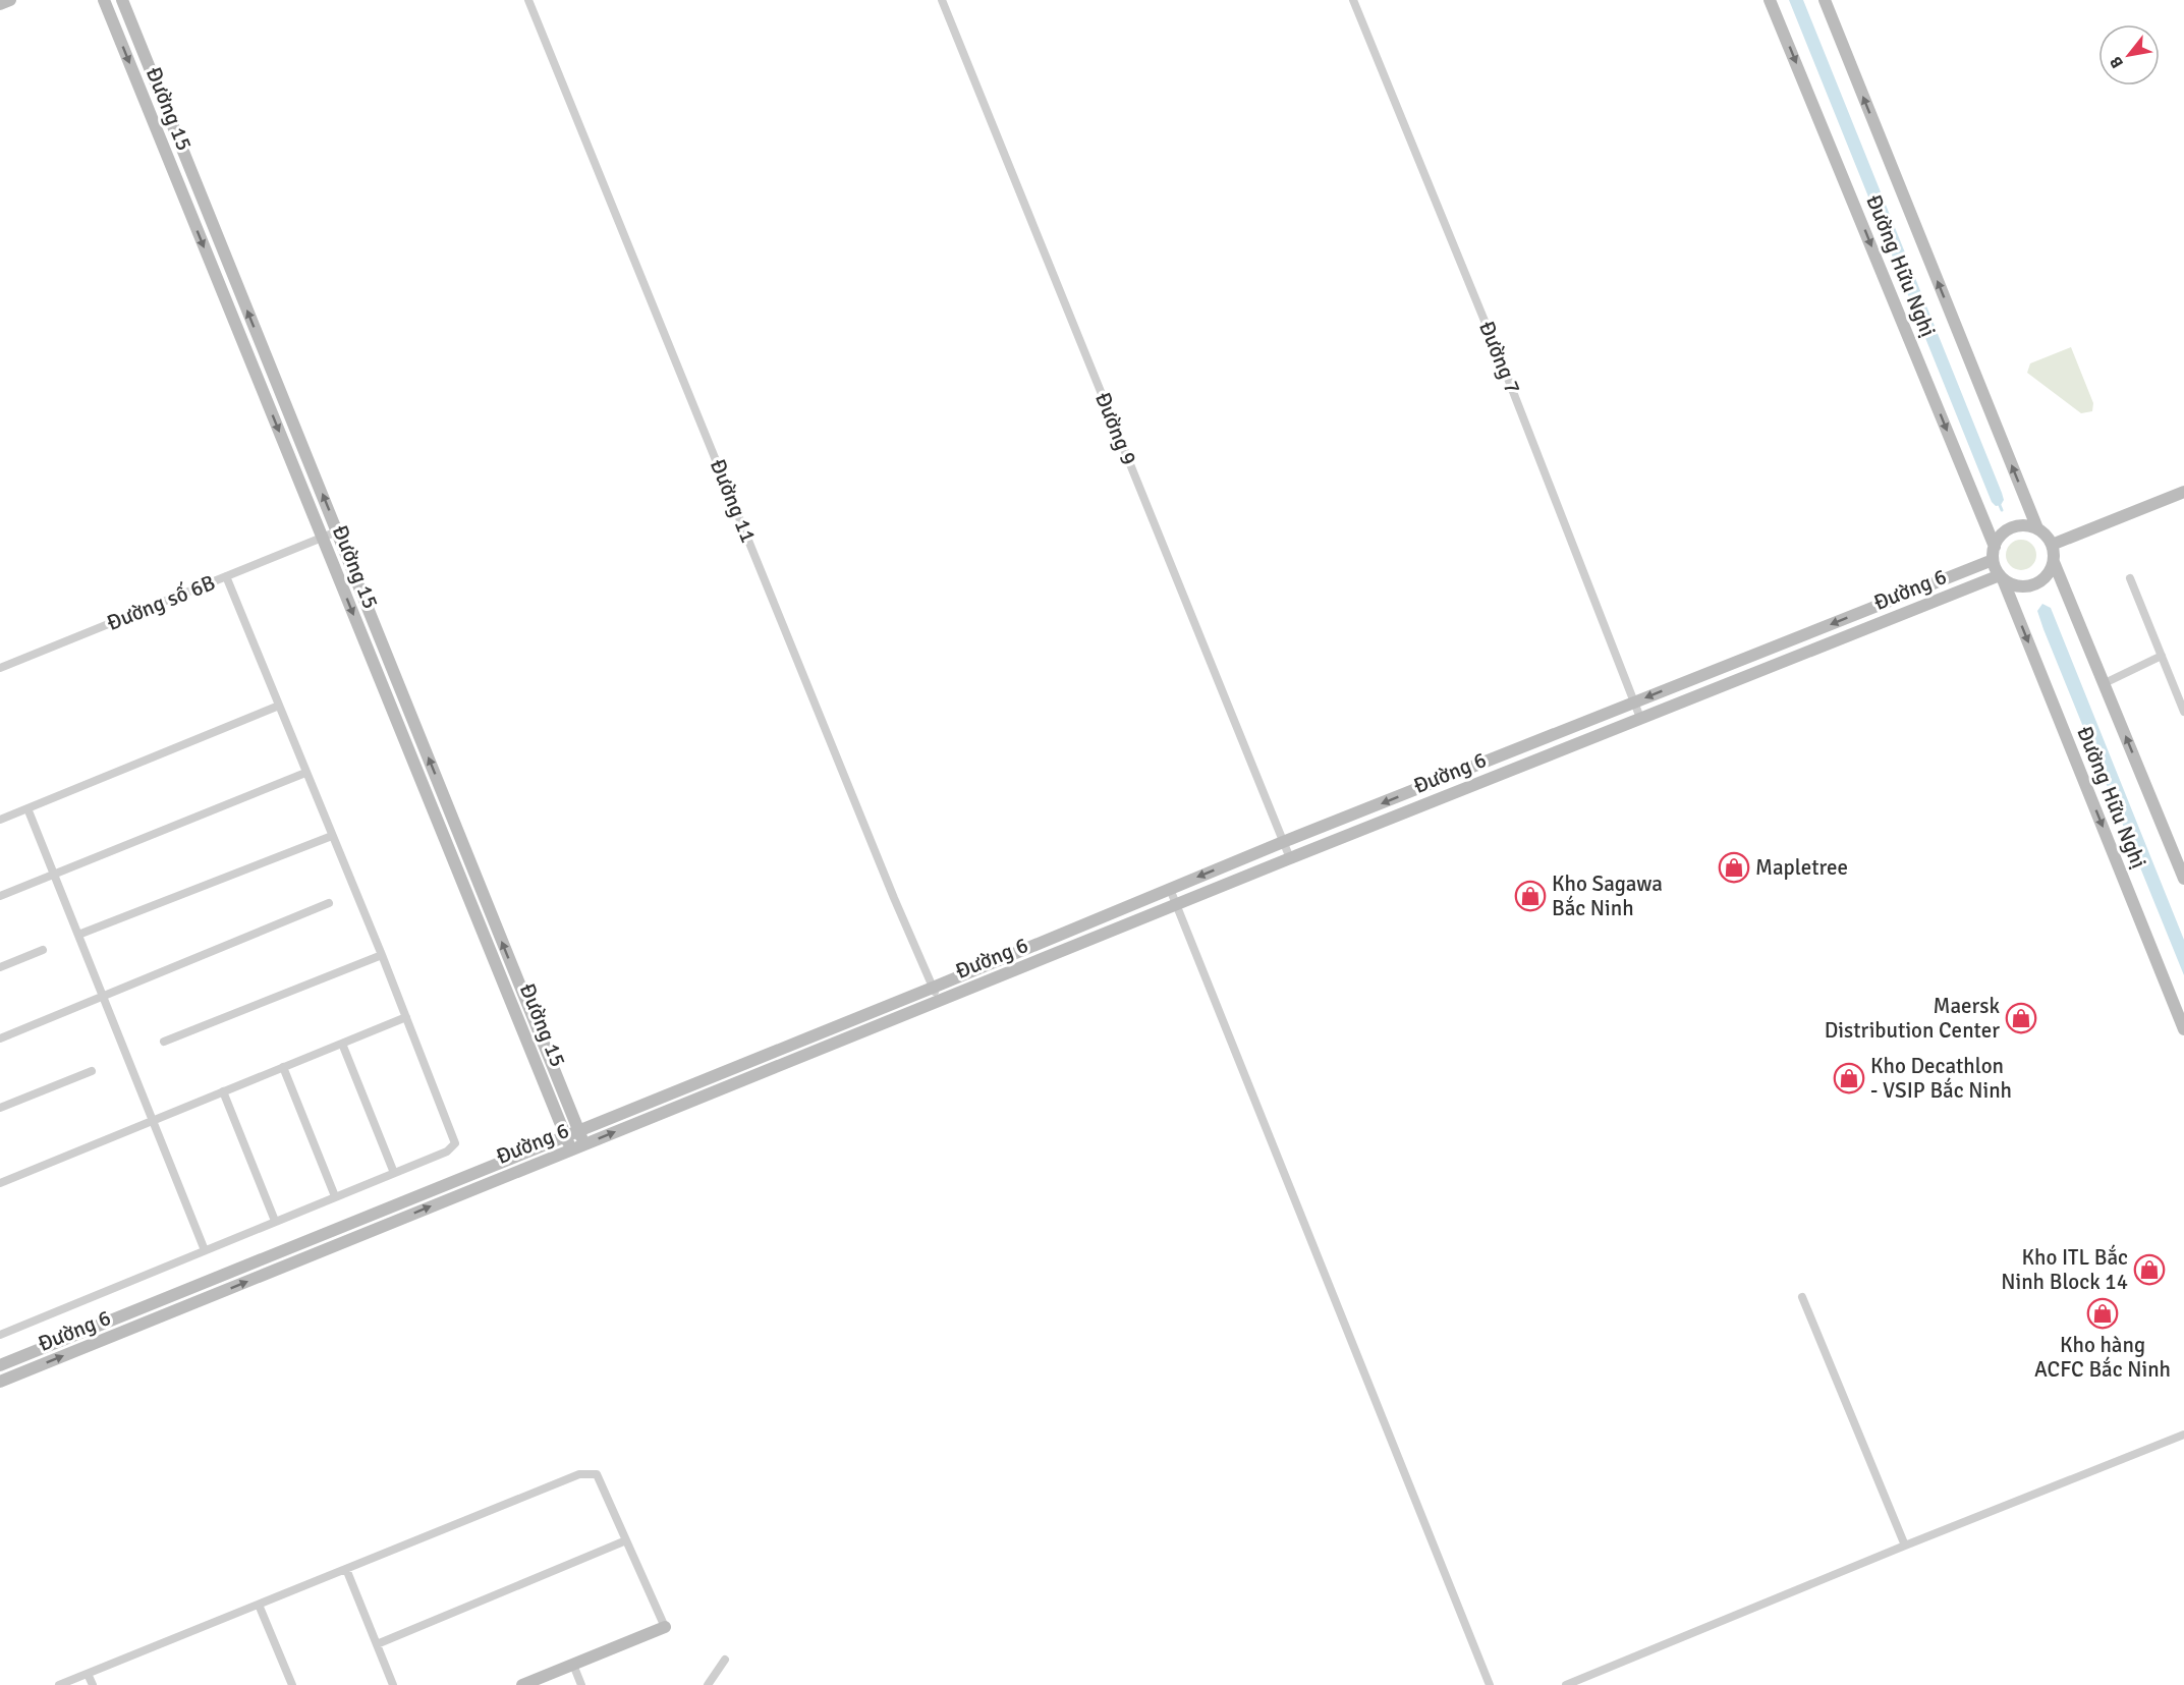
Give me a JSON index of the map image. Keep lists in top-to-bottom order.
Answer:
{
  "streets": {
    "main road": ["Đường 15", "Đường Hữu Nghị", "Đường 6"],
    "street": [
      "Đường 7",
      "Đường 9",
      "Đường 11",
      "Đường số 6B"
    ]
  },
  "crossings": [
    ["Đường 15", "Đường 6"],
    ["Đường 15", "Đường số 6B"],
    ["Đường Hữu Nghị", "Đường 6"],
    ["Đường 7", "Đường 6"],
    ["Đường 9", "Đường 6"],
    ["Đường 11", "Đường 6"]
  ],
  "places": {
    "shop": [
      "Mapletree",
      "Kho Sagawa Bắc Ninh",
      "Maersk Distribution Center",
      "Kho Decathlon - VSIP Bắc Ninh",
      "Kho ITL Bắc Ninh Block 14",
      "Kho hàng ACFC Bắc Ninh"
    ]
  },
  "north": "bottom left"
}
